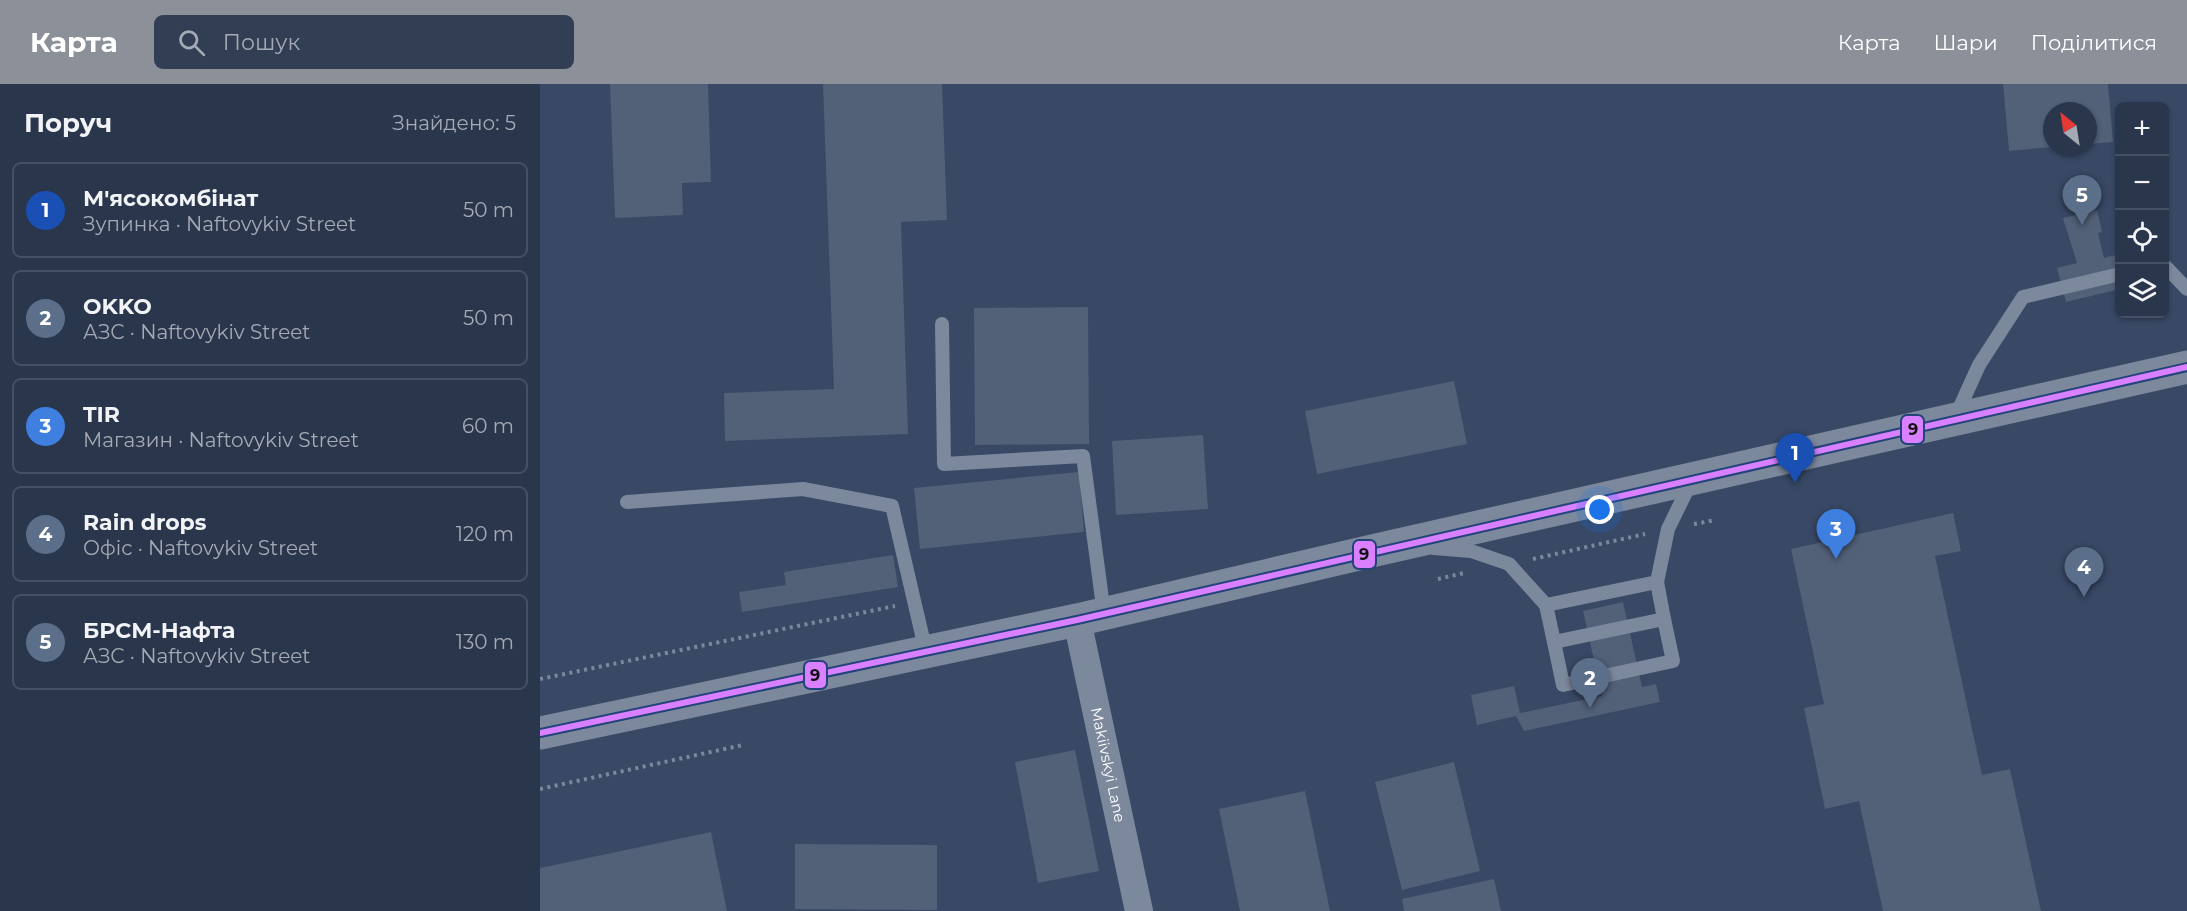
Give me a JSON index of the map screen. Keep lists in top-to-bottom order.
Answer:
{
  "streets": {
    "street": ["Makiivskyi Lane"]
  },
  "lines": ["transit line 9"],
  "north": "top left",
  "page": {
    "header": "Карта",
    "search": "Пошук",
    "nav": ["Карта", "Шари", "Поділитися"],
    "heading": ["Поруч", "Знайдено: 5"],
    "map_buttons": ["+", "−"],
    "list": [
      {
        "mark": "1",
        "name": "М'ясокомбінат",
        "note": "Зупинка · Naftovykiv Street",
        "value": "50 m"
      },
      {
        "mark": "2",
        "name": "OKKO",
        "note": "АЗС · Naftovykiv Street",
        "value": "50 m"
      },
      {
        "mark": "3",
        "name": "TIR",
        "note": "Магазин · Naftovykiv Street",
        "value": "60 m"
      },
      {
        "mark": "4",
        "name": "Rain drops",
        "note": "Офіс · Naftovykiv Street",
        "value": "120 m"
      },
      {
        "mark": "5",
        "name": "БРСМ-Нафта",
        "note": "АЗС · Naftovykiv Street",
        "value": "130 m"
      }
    ],
    "pins": [
      "5",
      "1",
      "3",
      "4",
      "2"
    ]
  }
}
